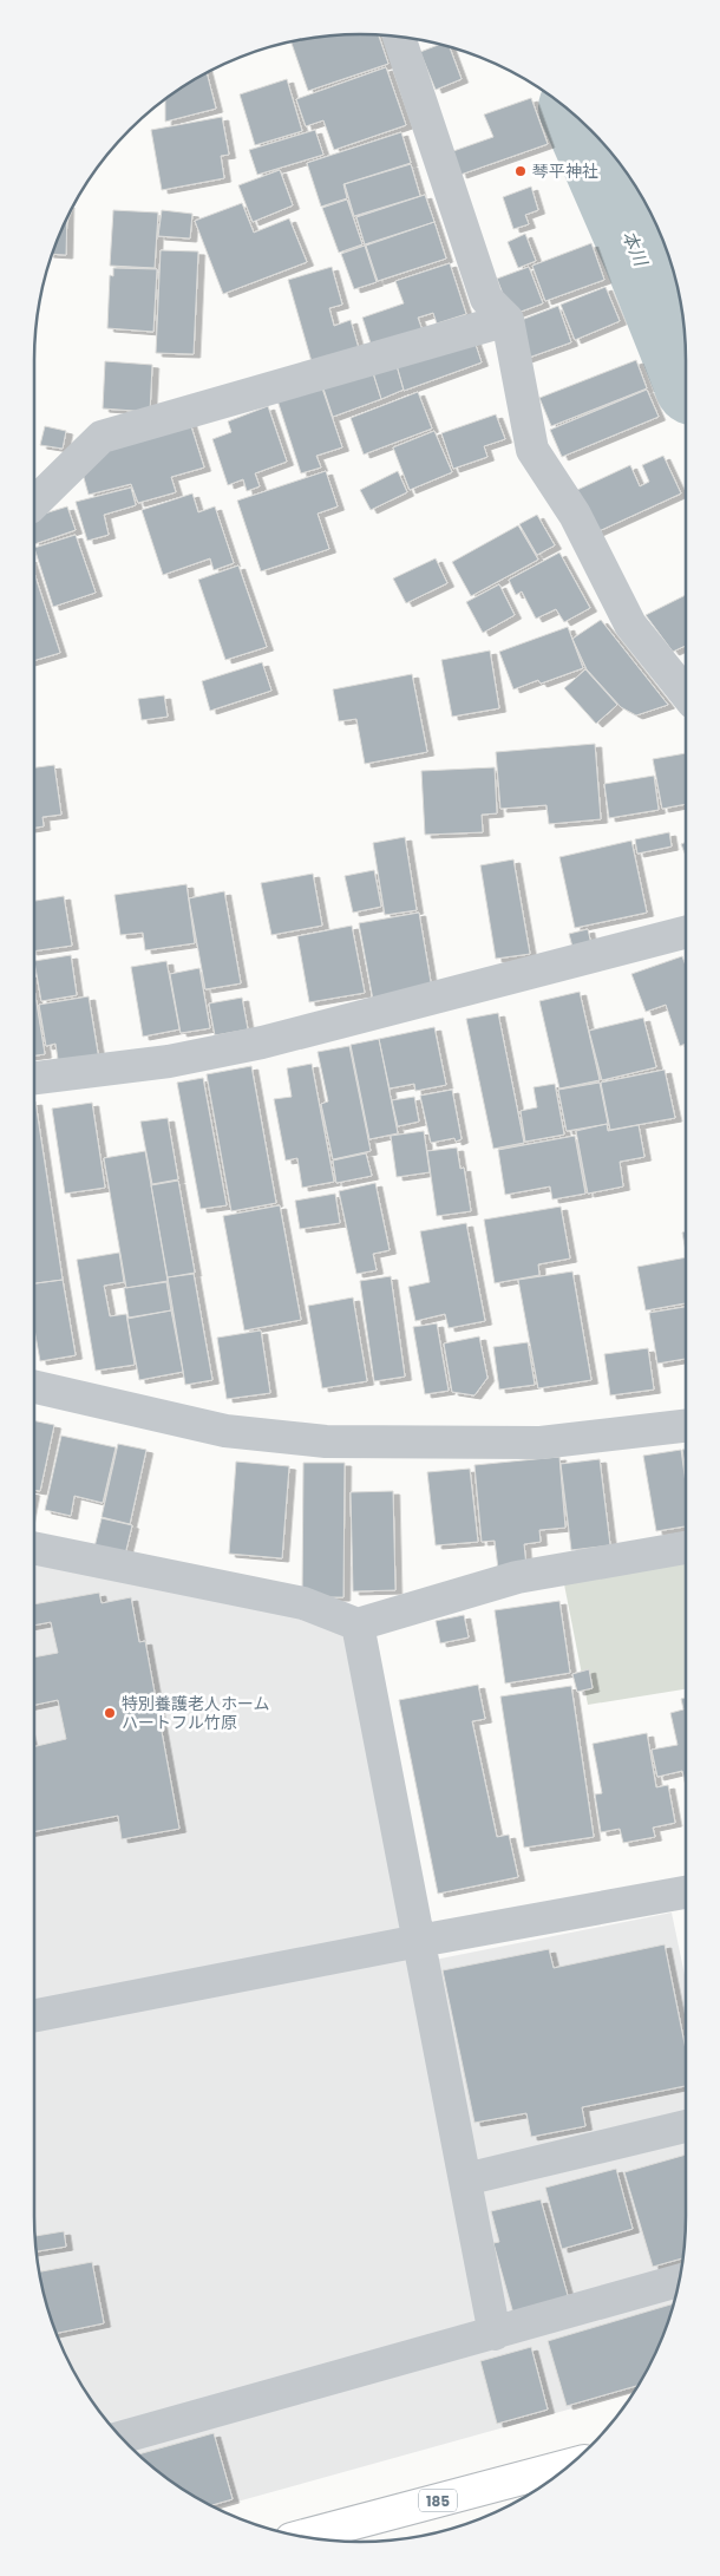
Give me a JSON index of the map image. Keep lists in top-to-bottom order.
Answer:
{
  "streets": {
    "highway": ["185"]
  },
  "water": ["本川"],
  "places": ["琴平神社", "特別養護老人ホーム ハートフル竹原"]
}
